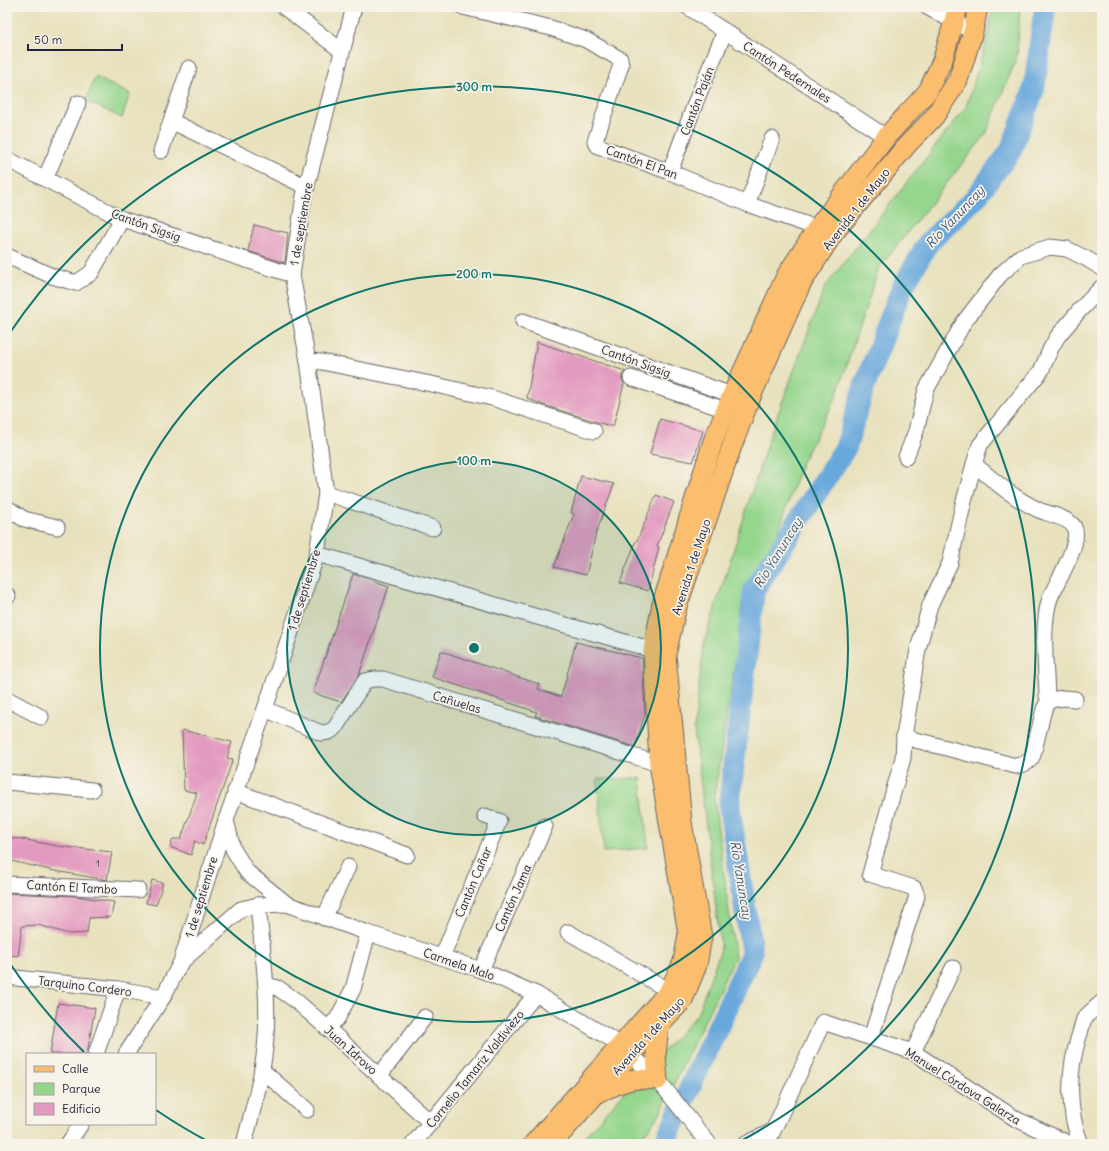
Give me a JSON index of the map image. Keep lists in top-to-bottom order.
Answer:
{
  "streets": {
    "main road": ["Avenida 1 de Mayo"],
    "street": [
      "Cantón Pedernales",
      "Cantón Paján",
      "Cantón El Pan",
      "1 de septiembre",
      "Cantón Sigsig",
      "Cañuelas",
      "Cantón Cañar",
      "Cantón El Tambo",
      "Cantón Jama",
      "Carmela Malo",
      "Tarquino Cordero",
      "Juan Idrovo",
      "Cornelio Tamariz Valdiviezo",
      "Manuel Córdova Galarza"
    ]
  },
  "crossings": [
    ["Cantón Pedernales", "Cantón Paján"],
    ["Cantón Pedernales", "Avenida 1 de Mayo"],
    ["Cantón Paján", "Cantón El Pan"],
    ["Cantón El Pan", "Avenida 1 de Mayo"],
    ["Avenida 1 de Mayo", "Cantón Sigsig"],
    ["Avenida 1 de Mayo", "Cañuelas"],
    ["Avenida 1 de Mayo", "Carmela Malo"],
    ["1 de septiembre", "Cantón Sigsig"],
    ["1 de septiembre", "Cañuelas"],
    ["1 de septiembre", "Carmela Malo"],
    ["1 de septiembre", "Tarquino Cordero"],
    ["Cantón Cañar", "Carmela Malo"],
    ["Cantón Jama", "Carmela Malo"],
    ["Carmela Malo", "Cornelio Tamariz Valdiviezo"],
    ["Juan Idrovo", "Cornelio Tamariz Valdiviezo"]
  ],
  "water": ["Río Yanuncay"],
  "house_numbers": ["1"],
  "legend": ["Calle", "Parque", "Edificio"],
  "scale_bar": "50 m",
  "rings": ["300 m", "200 m", "100 m"]
}
